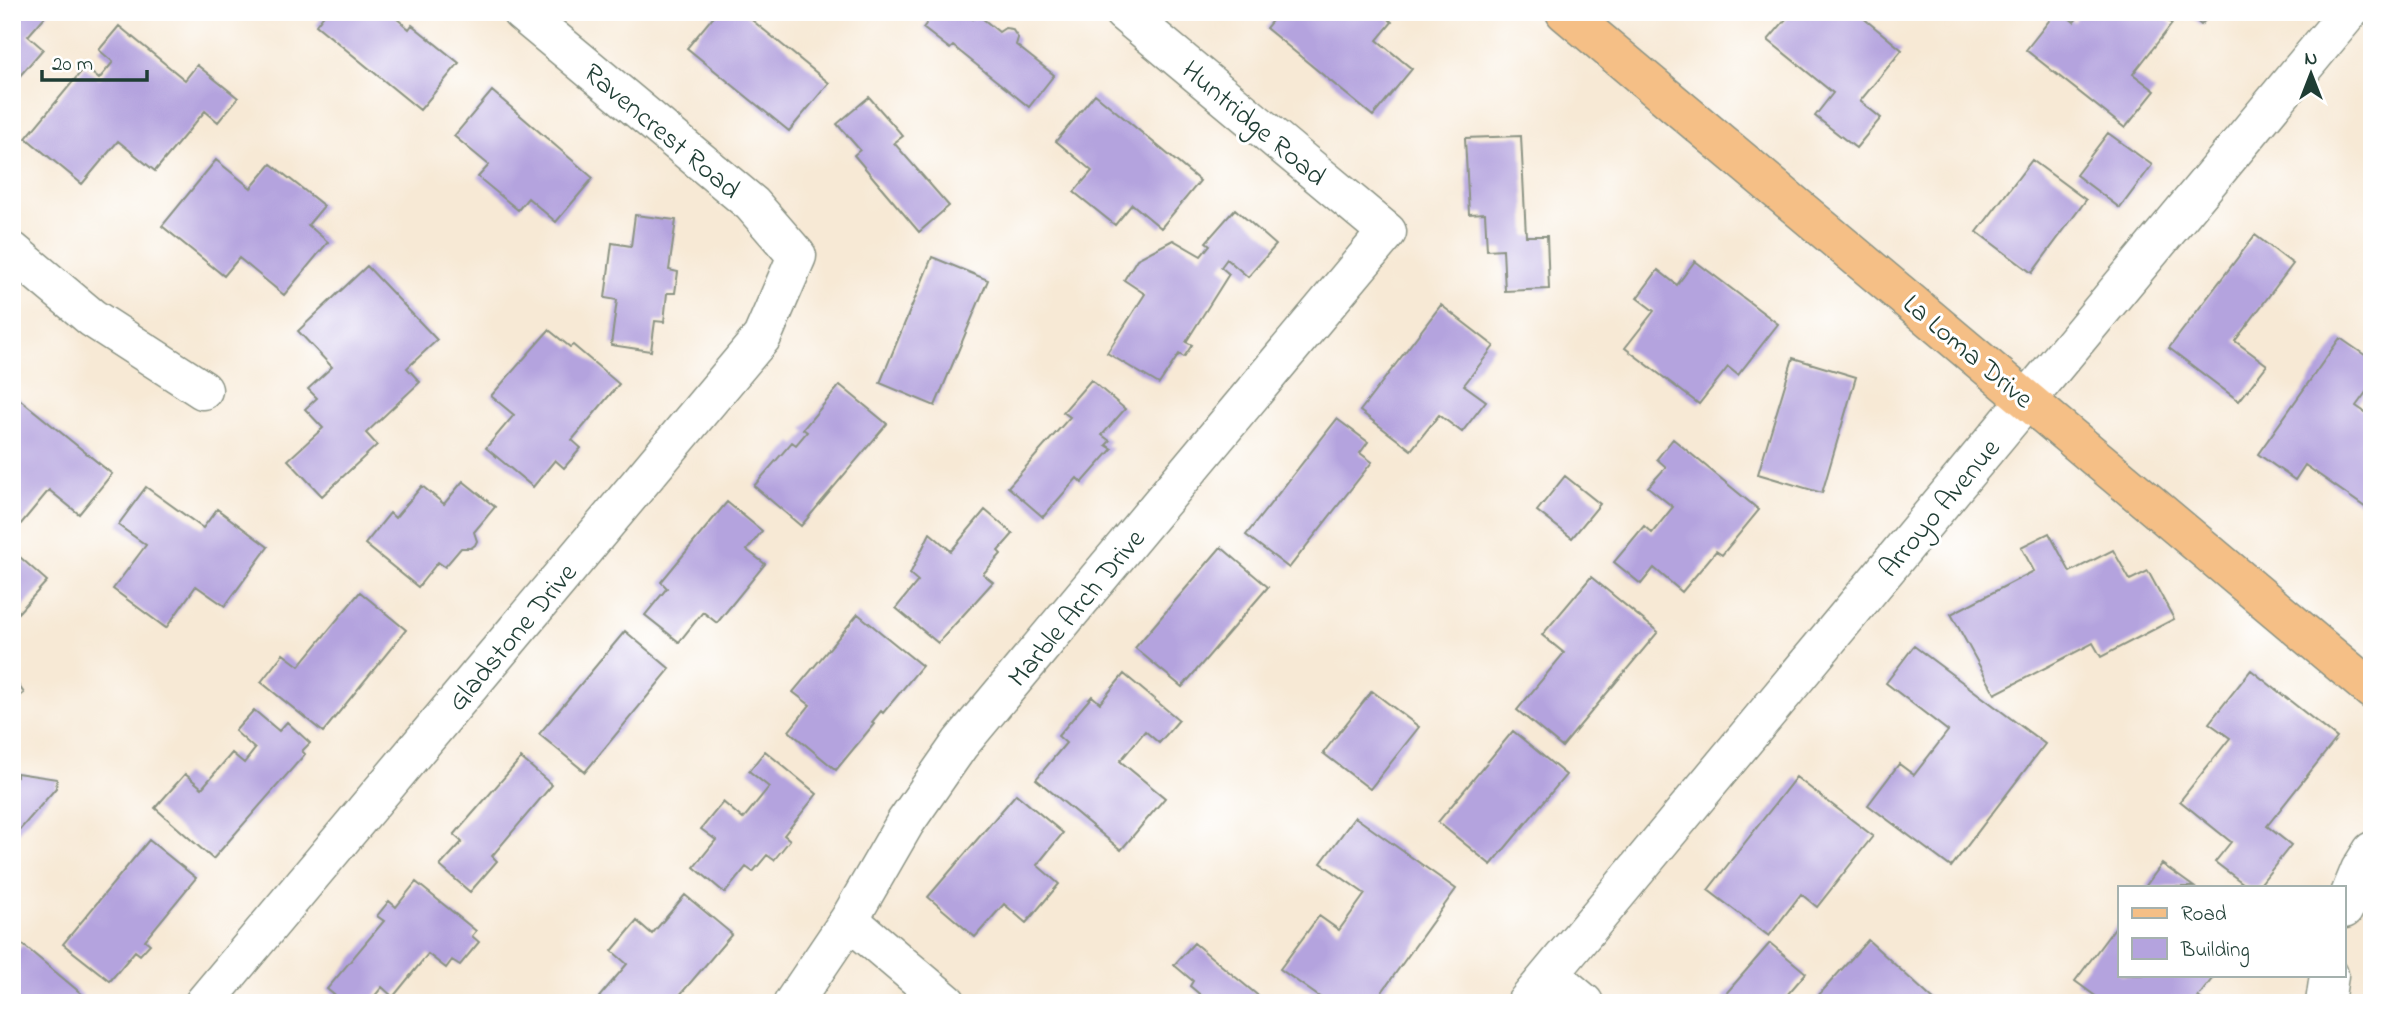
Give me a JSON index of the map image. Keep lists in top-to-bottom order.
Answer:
{
  "streets": {
    "main road": ["La Loma Drive"],
    "street": [
      "Huntridge Road",
      "Ravencrest Road",
      "Arroyo Avenue",
      "Marble Arch Drive",
      "Gladstone Drive"
    ]
  },
  "crossings": [
    ["Huntridge Road", "Marble Arch Drive"],
    ["Ravencrest Road", "Gladstone Drive"],
    ["La Loma Drive", "Arroyo Avenue"]
  ],
  "legend": ["Road", "Building"],
  "scale_bar": "20 m",
  "north": "top"
}
